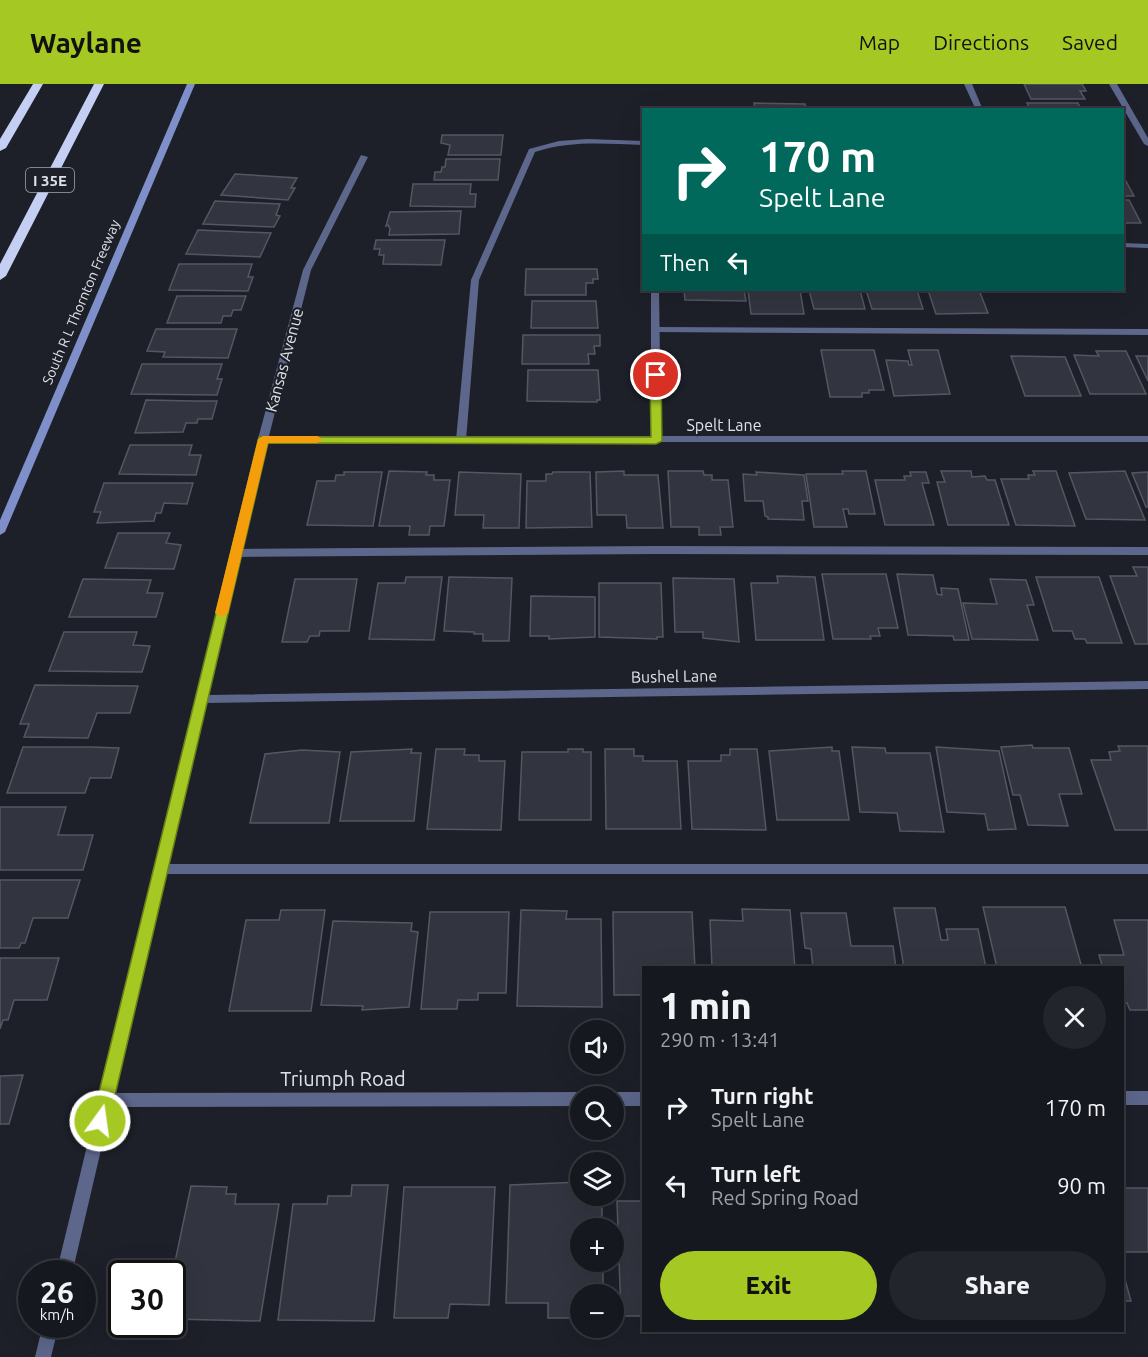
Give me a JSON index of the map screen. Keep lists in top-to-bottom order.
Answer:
{
  "streets": {
    "highway": ["I 35E"],
    "main road": ["South R L Thornton Freeway"],
    "street": [
      "Kansas Avenue",
      "Spelt Lane",
      "Bushel Lane",
      "Triumph Road"
    ]
  },
  "crossings": [
    ["Kansas Avenue", "Spelt Lane"],
    ["Kansas Avenue", "Bushel Lane"],
    ["Kansas Avenue", "Triumph Road"]
  ],
  "page": {
    "header": "Waylane",
    "nav": ["Map", "Directions", "Saved"],
    "turn": ["170 m", "Spelt Lane"],
    "then": "Then",
    "heading": ["1 min", "290 m · 13:41"],
    "map_buttons": ["+", "−"],
    "list": [
      {
        "name": "Turn right",
        "note": "Spelt Lane",
        "value": "170 m"
      },
      {
        "name": "Turn left",
        "note": "Red Spring Road",
        "value": "90 m"
      }
    ],
    "buttons": ["Exit", "Share"],
    "speed": "26 km/h",
    "limit": "30"
  }
}
